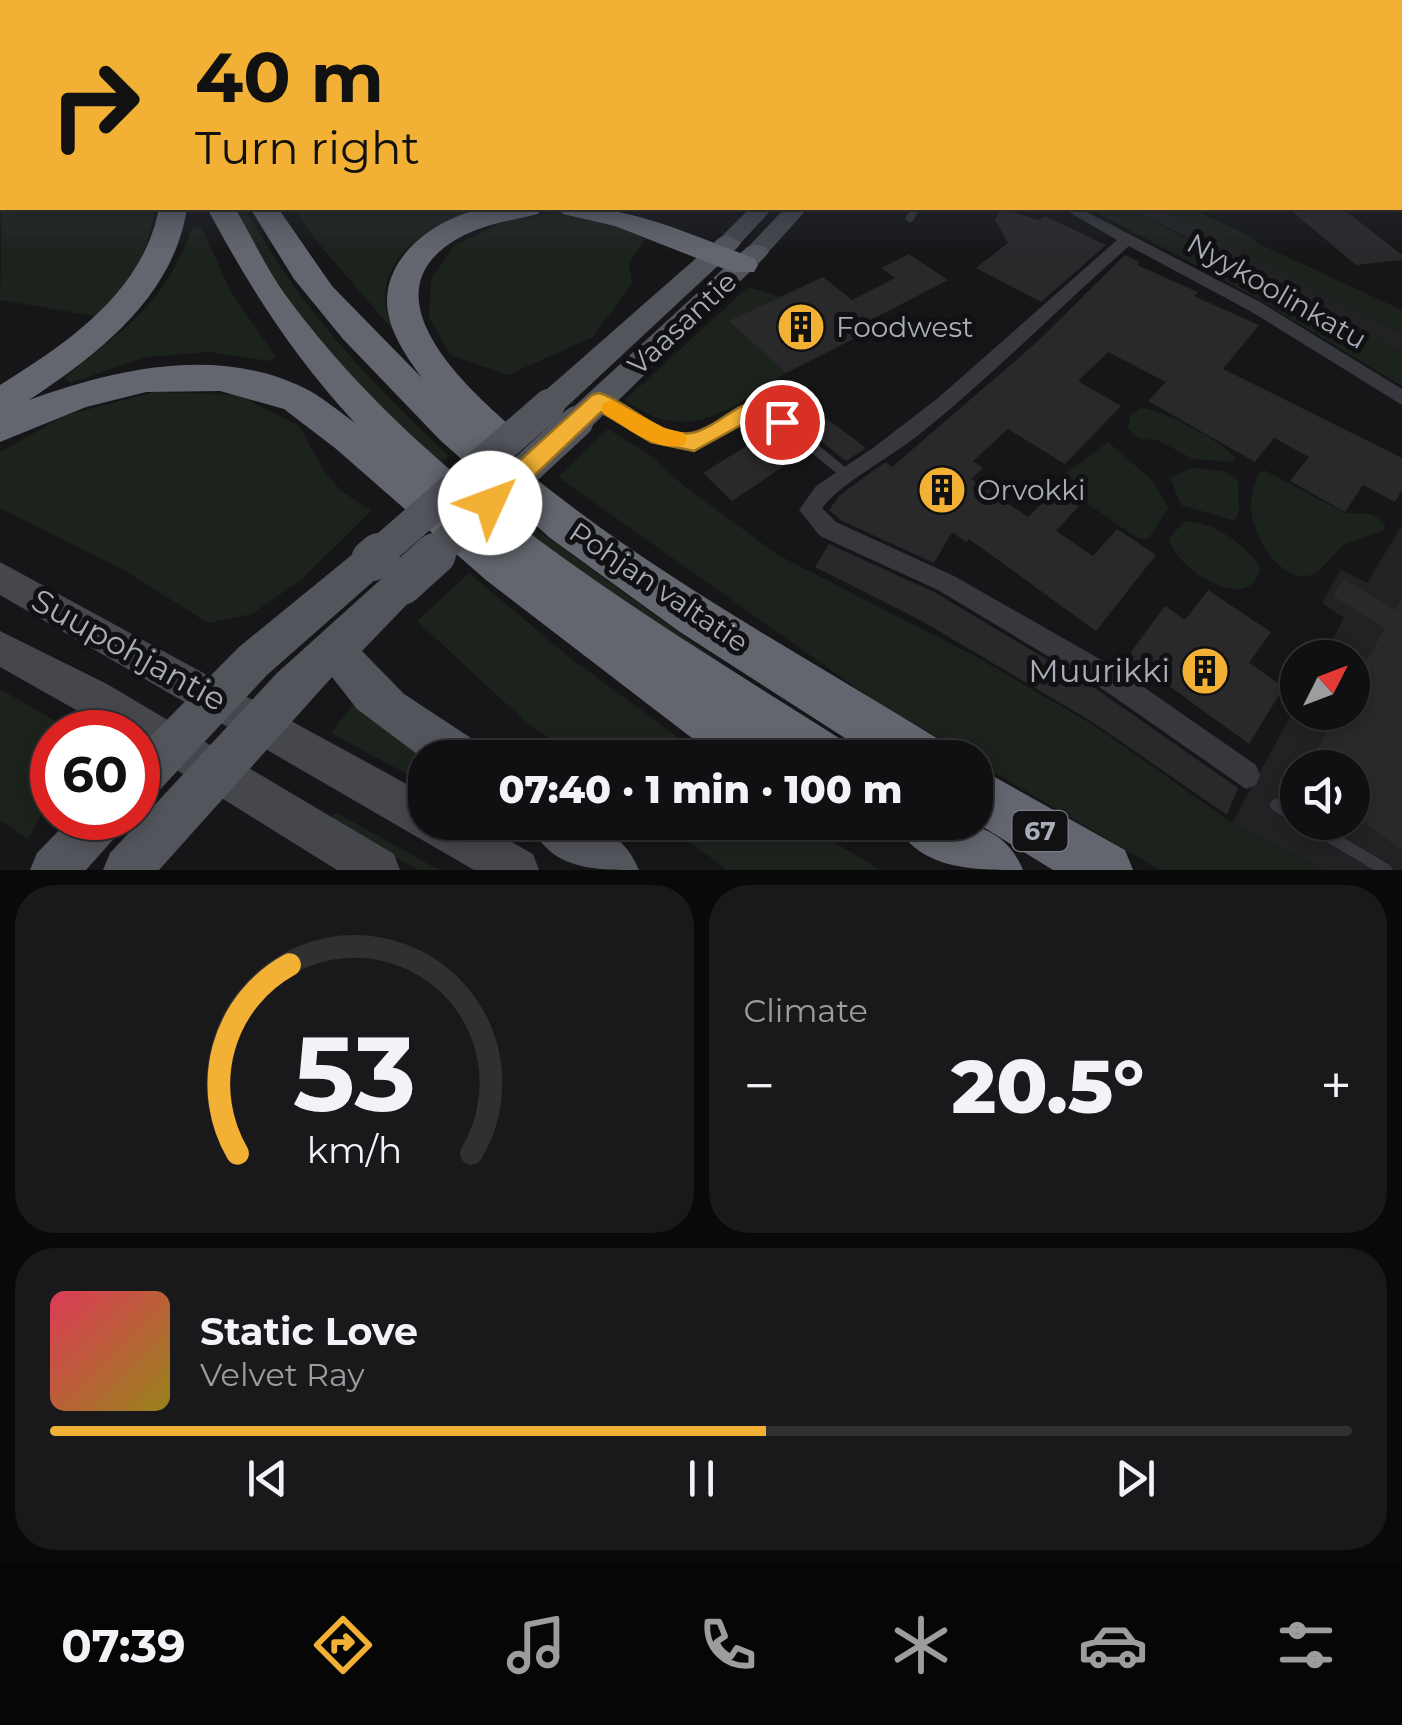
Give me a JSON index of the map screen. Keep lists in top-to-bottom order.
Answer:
{
  "streets": {
    "highway": ["Pohjan valtatie", "67"],
    "main road": ["Vaasantie", "Suupohjantie"],
    "street": ["Nyykoolinkatu"]
  },
  "crossings": [
    ["Vaasantie", "Suupohjantie"]
  ],
  "places": {
    "building": ["Foodwest", "Orvokki", "Muurikki"]
  },
  "north": "top right",
  "page": {
    "turn": ["40 m", "Turn right"],
    "limit": "60",
    "trip": "07:40 · 1 min · 100 m",
    "tile": "Climate",
    "heat": ["−", "20.5°", "+"],
    "song": ["Static Love", "Velvet Ray"],
    "tabs": "07:39",
    "gauge": ["53", "km/h"]
  }
}
